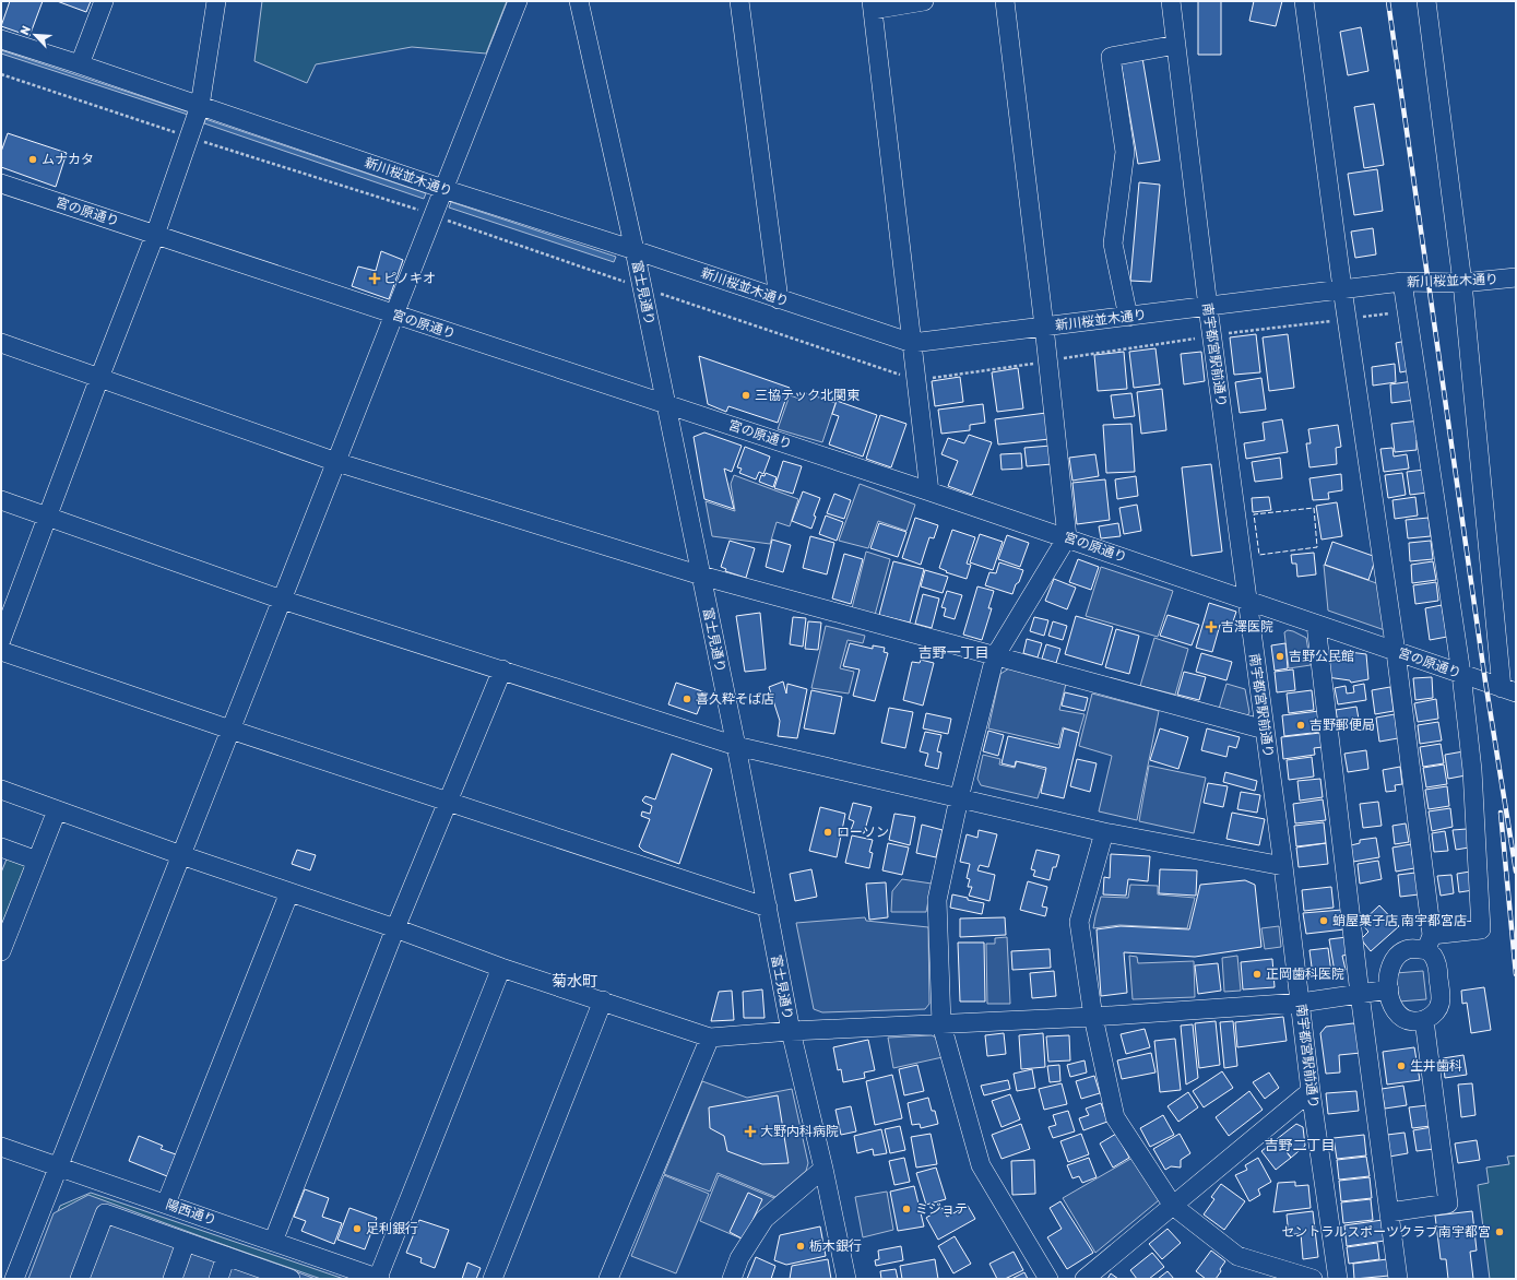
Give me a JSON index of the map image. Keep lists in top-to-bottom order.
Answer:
{
  "streets": {
    "street": [
      "新川桜並木通り",
      "宮の原通り",
      "富士見通り",
      "南宇都宮駅前通り",
      "陽西通り"
    ]
  },
  "crossings": [
    ["新川桜並木通り", "富士見通り"],
    ["新川桜並木通り", "南宇都宮駅前通り"],
    ["宮の原通り", "富士見通り"],
    ["宮の原通り", "南宇都宮駅前通り"]
  ],
  "districts": ["吉野一丁目", "菊水町", "吉野二丁目"],
  "places": {
    "other": [
      "ムナカタ",
      "三協テック北関東",
      "吉野公民館",
      "喜久粋そば店",
      "吉野郵便局",
      "ローソン",
      "蛸屋菓子店 南宇都宮店",
      "正岡歯科医院",
      "生井歯科",
      "ミジョテ",
      "足利銀行",
      "セントラルスポーツクラブ南宇都宮",
      "栃木銀行"
    ],
    "health": ["ピノキオ", "吉澤医院", "大野内科病院"]
  },
  "north": "top left"
}
